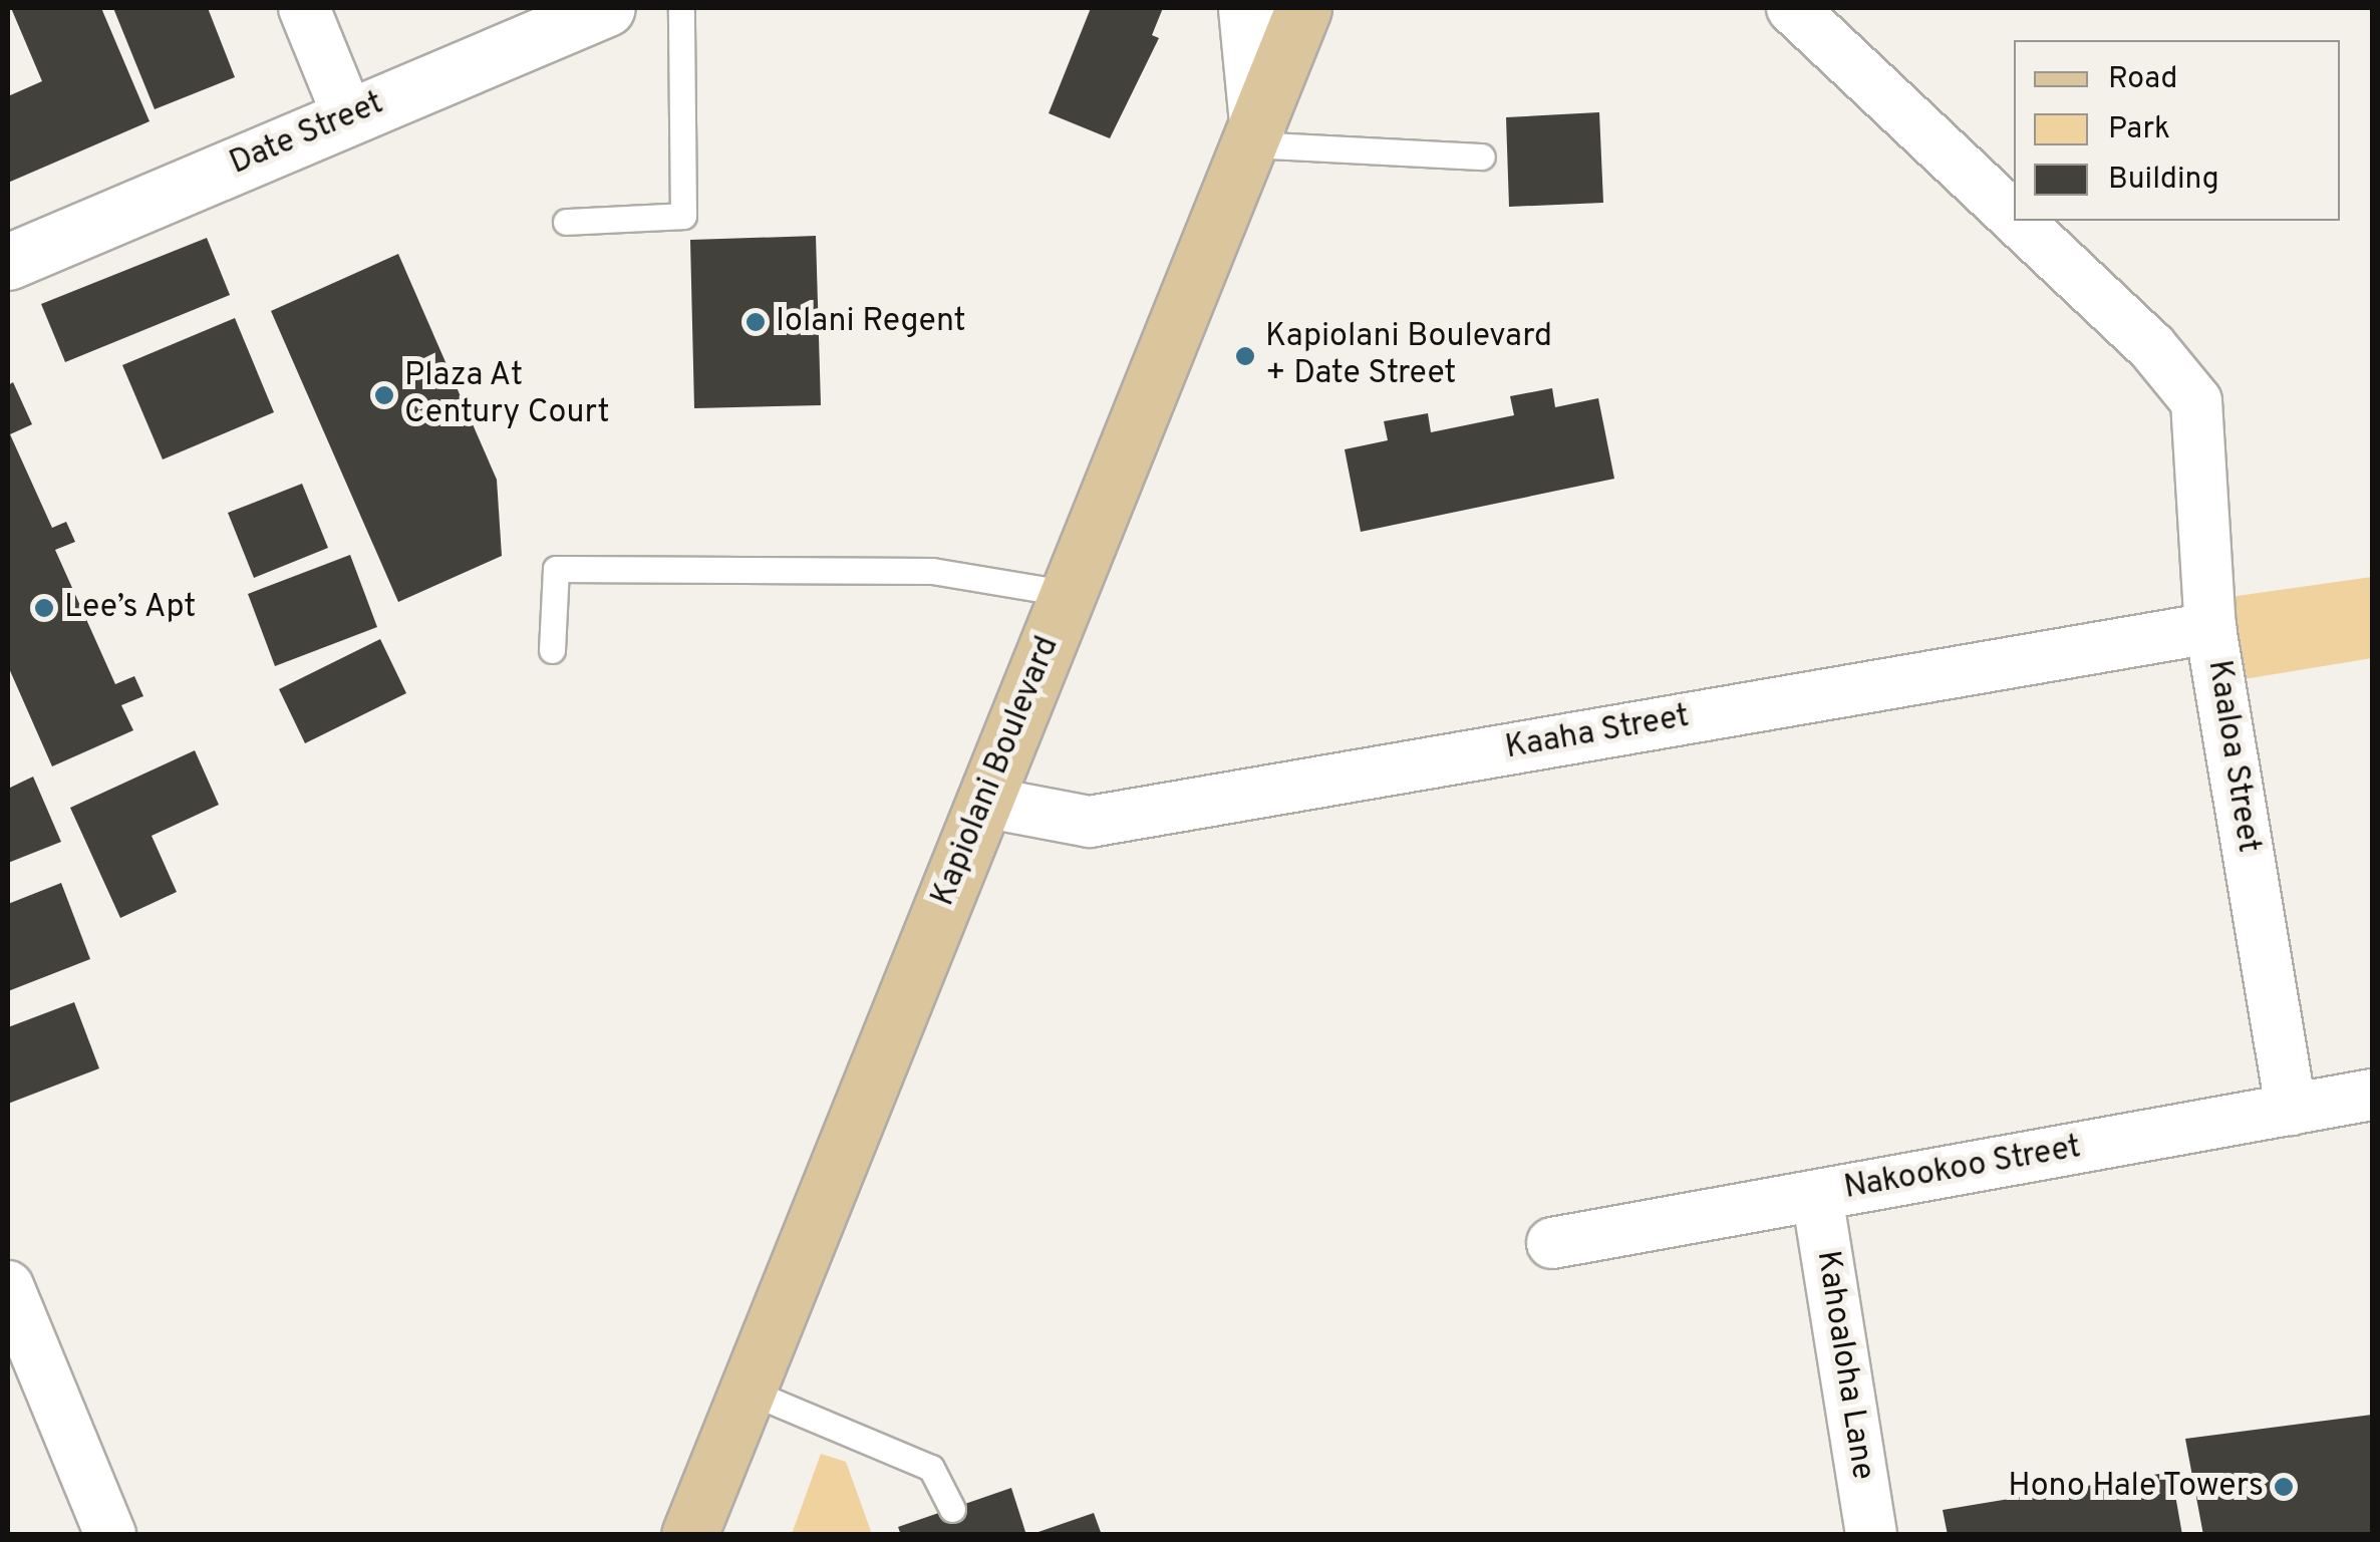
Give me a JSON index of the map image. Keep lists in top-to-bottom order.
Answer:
{
  "streets": {
    "main road": ["Kapiolani Boulevard"],
    "street": [
      "Date Street",
      "Kaaha Street",
      "Kaaloa Street",
      "Nakookoo Street",
      "Kahoaloha Lane"
    ]
  },
  "crossings": [
    ["Kaaha Street", "Kaaloa Street"],
    ["Kaaha Street", "Kapiolani Boulevard"],
    ["Kaaloa Street", "Nakookoo Street"],
    ["Nakookoo Street", "Kahoaloha Lane"]
  ],
  "places": [
    "Iolani Regent",
    "Kapiolani Boulevard + Date Street",
    "Plaza At Century Court",
    "Lee’s Apt",
    "Hono Hale Towers"
  ],
  "legend": ["Road", "Park", "Building"]
}
